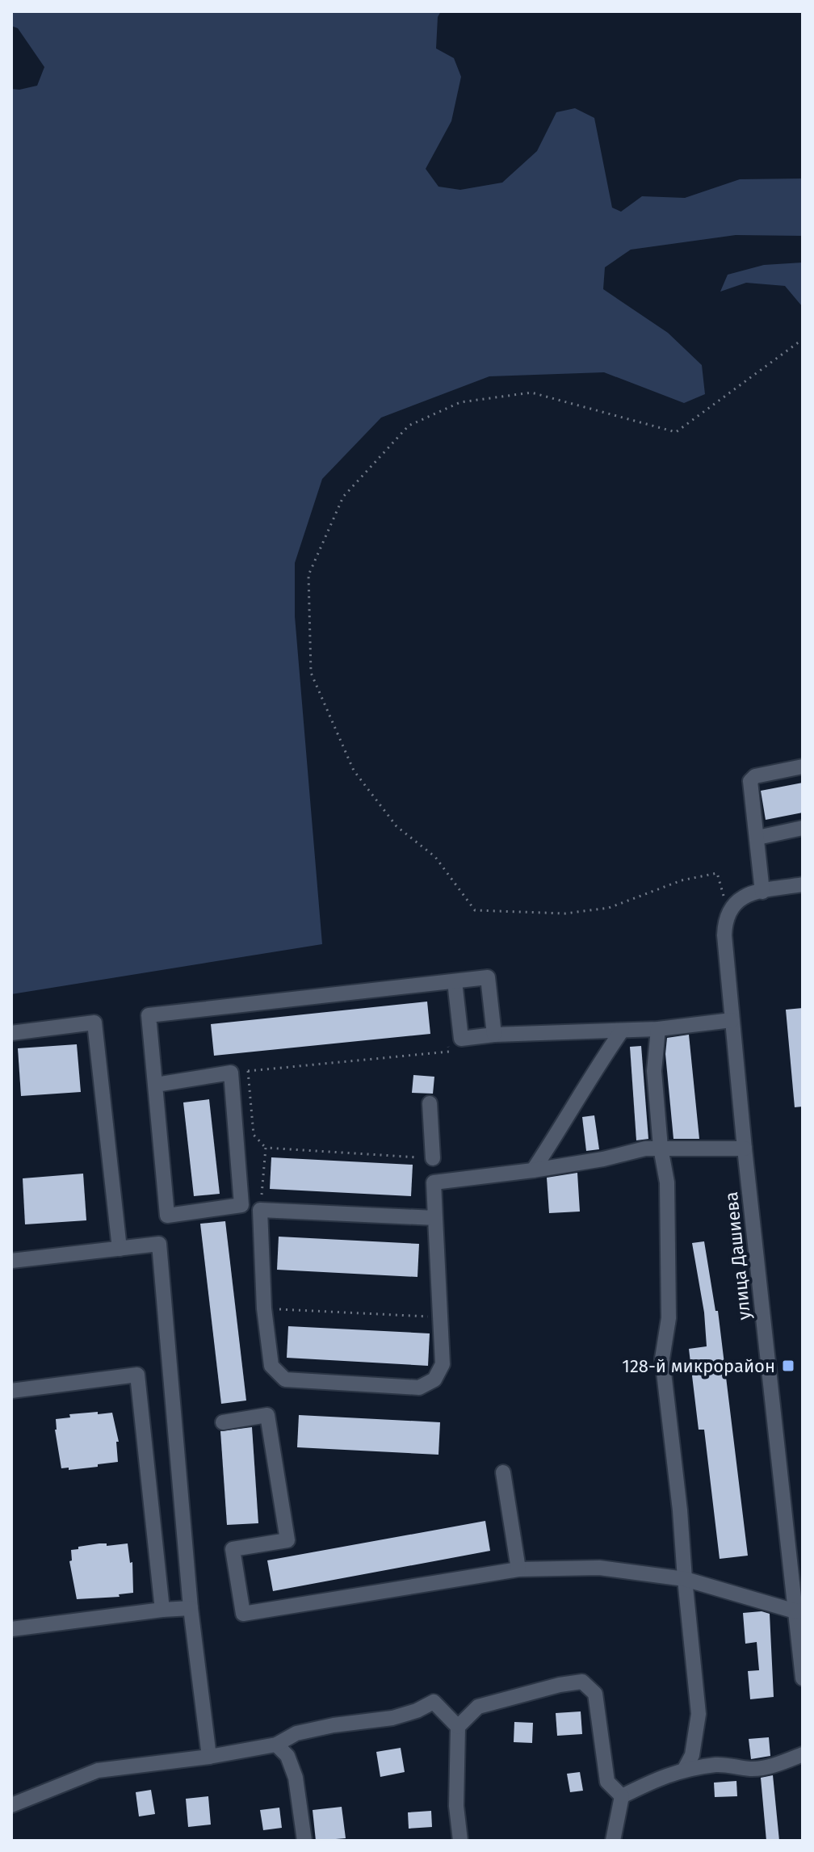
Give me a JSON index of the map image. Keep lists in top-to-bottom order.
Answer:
{
  "streets": {
    "street": ["улица Дашиева"]
  },
  "places": {
    "transit": ["128-й микрорайон"]
  }
}
